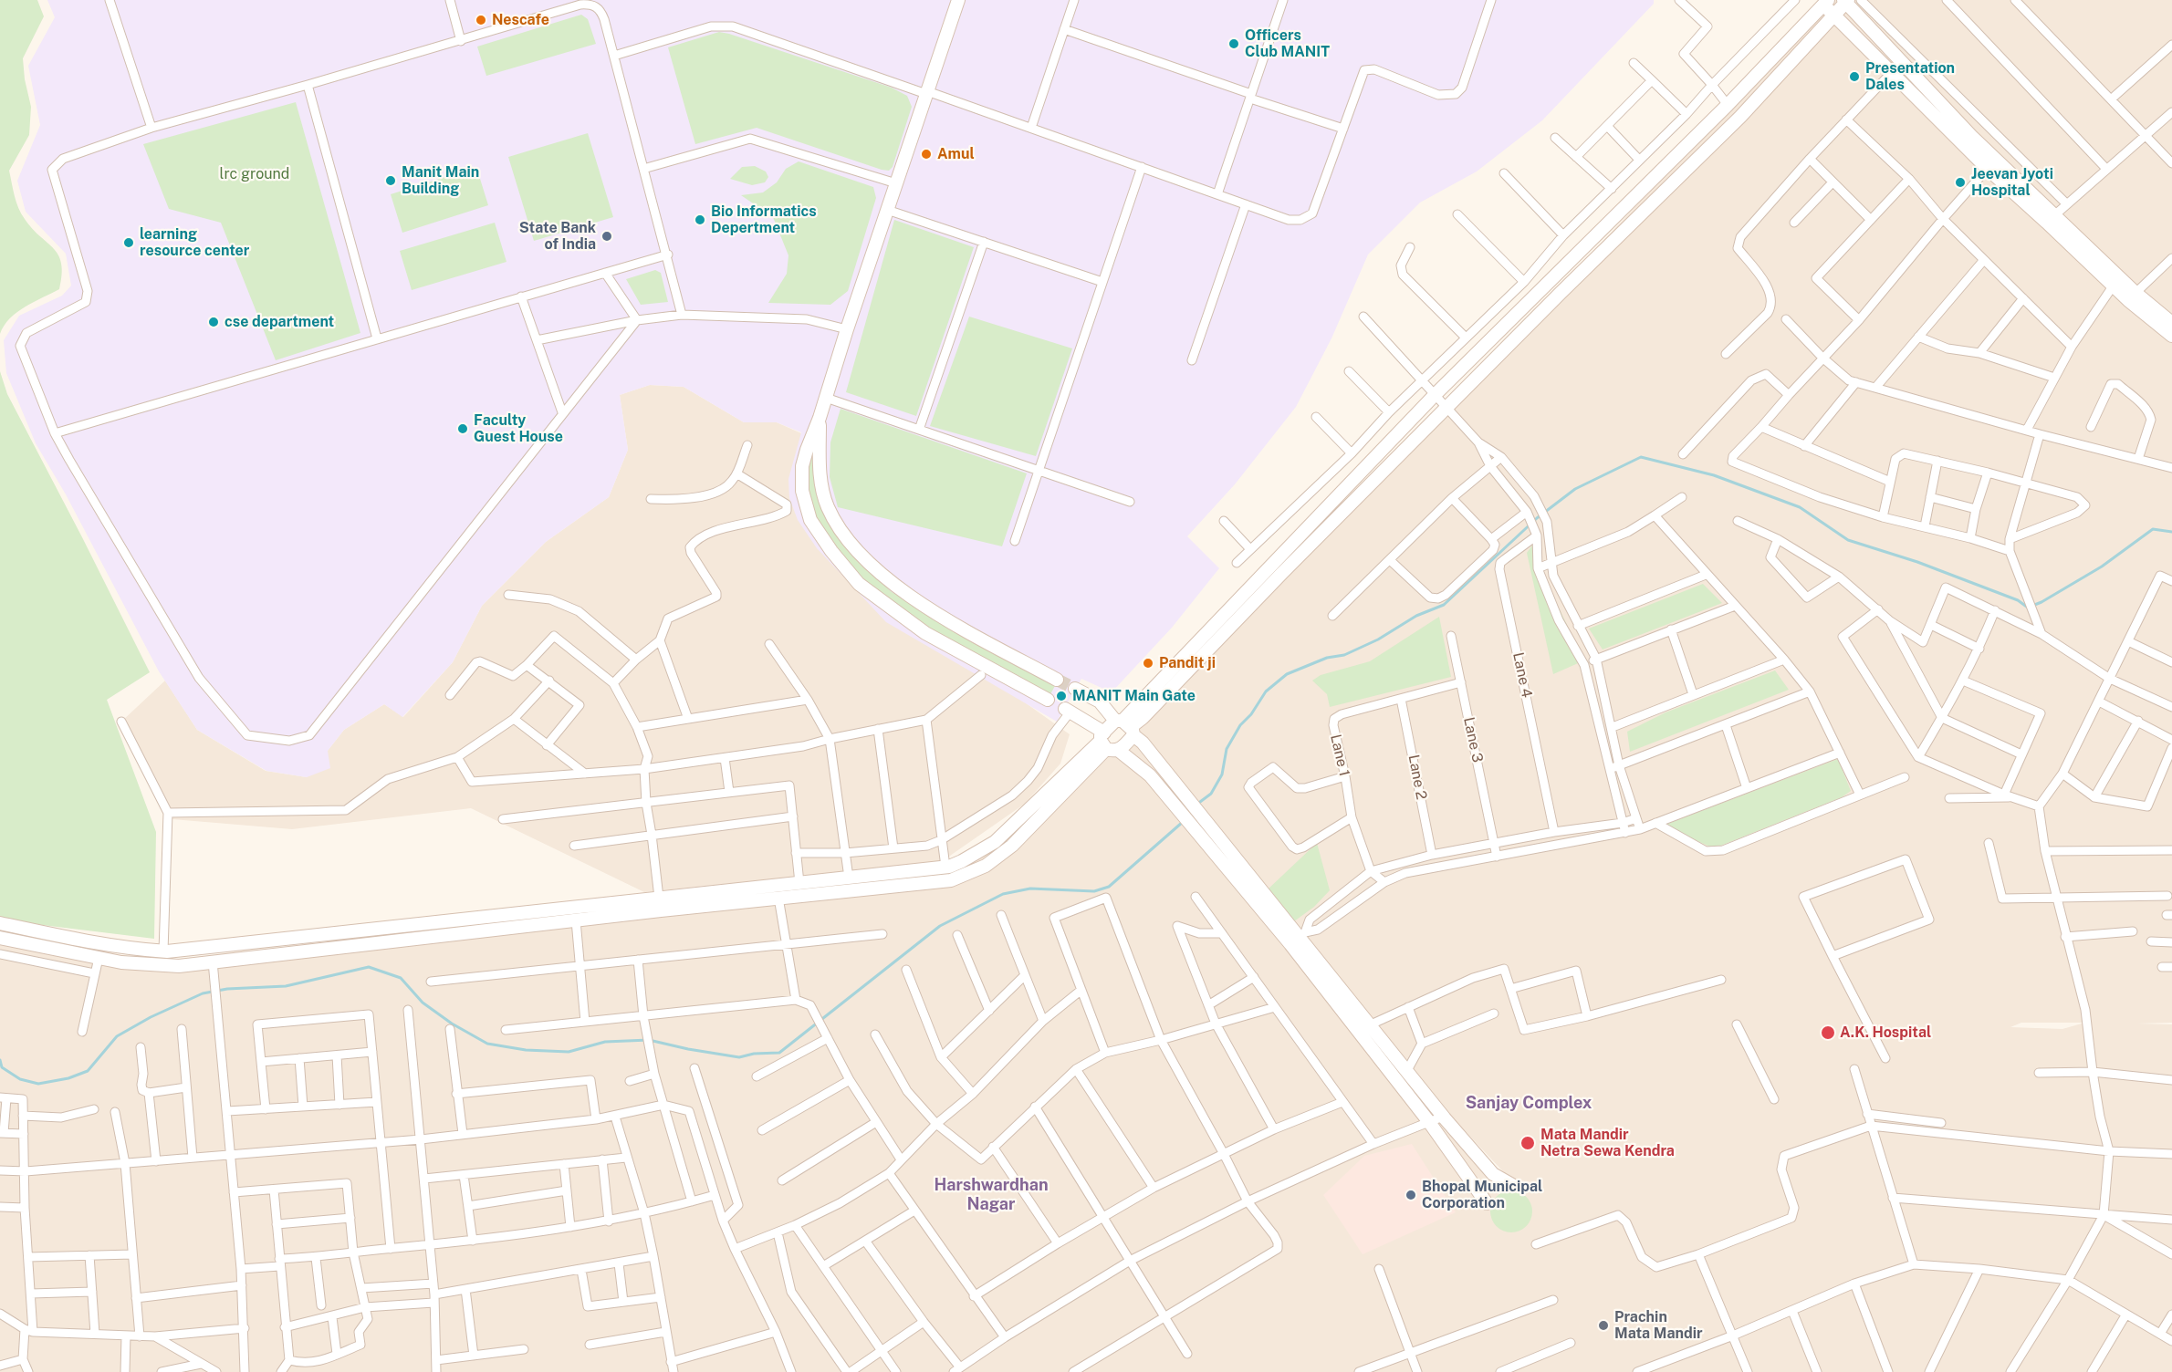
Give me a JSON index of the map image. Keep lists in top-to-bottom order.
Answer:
{
  "streets": {
    "street": [
      "Lane 4",
      "Lane 3",
      "Lane 1",
      "Lane 2"
    ]
  },
  "crossings": [
    ["Lane 3", "Lane 1"],
    ["Lane 1", "Lane 2"]
  ],
  "districts": ["Sanjay Complex", "Harshwardhan Nagar"],
  "parks": ["lrc ground"],
  "places": [
    "Nescafe",
    "Officers Club MANIT",
    "Presentation Dales",
    "Amul",
    "Manit Main Building",
    "Jeevan Jyoti Hospital",
    "Bio Informatics Depertment",
    "State Bank of India",
    "learning resource center",
    "cse department",
    "Faculty Guest House",
    "Pandit ji",
    "MANIT Main Gate",
    "A.K. Hospital",
    "Mata Mandir Netra Sewa Kendra",
    "Bhopal Municipal Corporation",
    "Prachin Mata Mandir"
  ]
}
